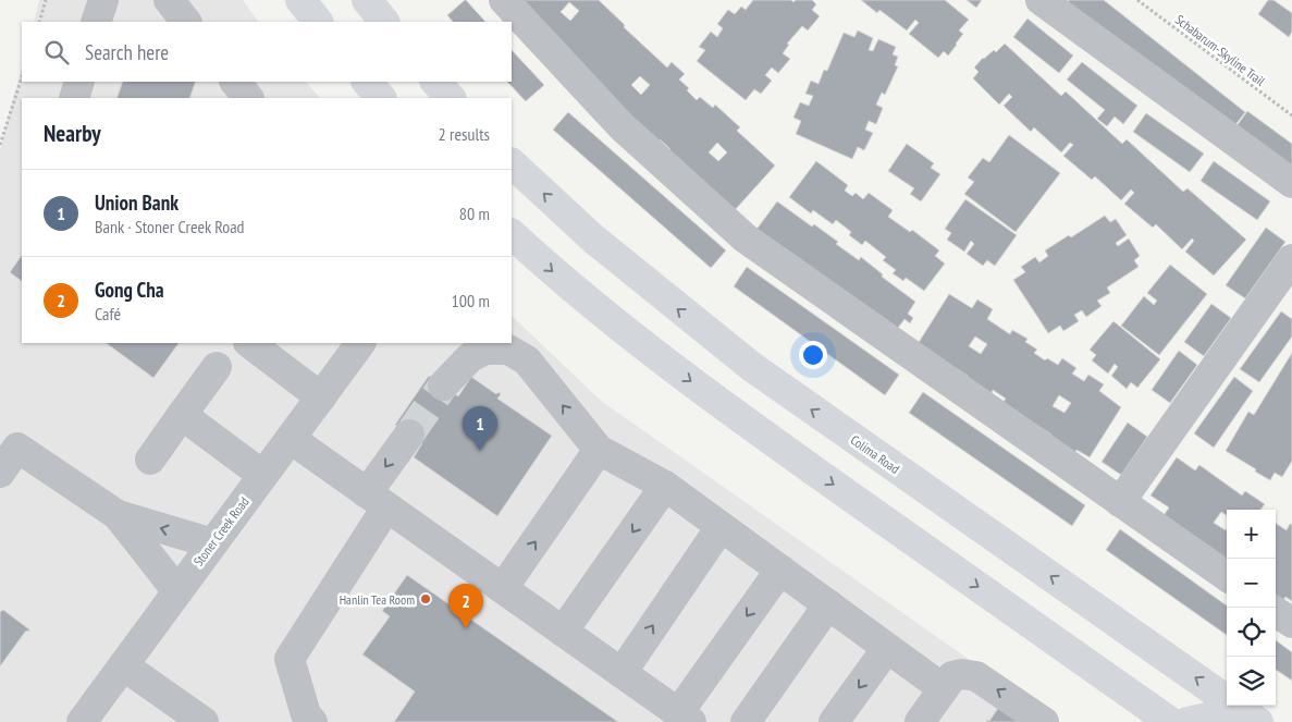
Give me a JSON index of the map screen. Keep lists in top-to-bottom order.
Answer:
{
  "streets": {
    "main road": ["Colima Road"],
    "street": ["Stoner Creek Road"],
    "path": ["Schabarum-Skyline Trail"]
  },
  "places": ["Hanlin Tea Room"],
  "page": {
    "search": "Search here",
    "heading": ["Nearby", "2 results"],
    "list": [
      {
        "mark": "1",
        "name": "Union Bank",
        "note": "Bank · Stoner Creek Road",
        "value": "80 m"
      },
      {
        "mark": "2",
        "name": "Gong Cha",
        "note": "Café",
        "value": "100 m"
      }
    ],
    "pins": ["1", "2"],
    "map_buttons": ["+", "−"]
  }
}
